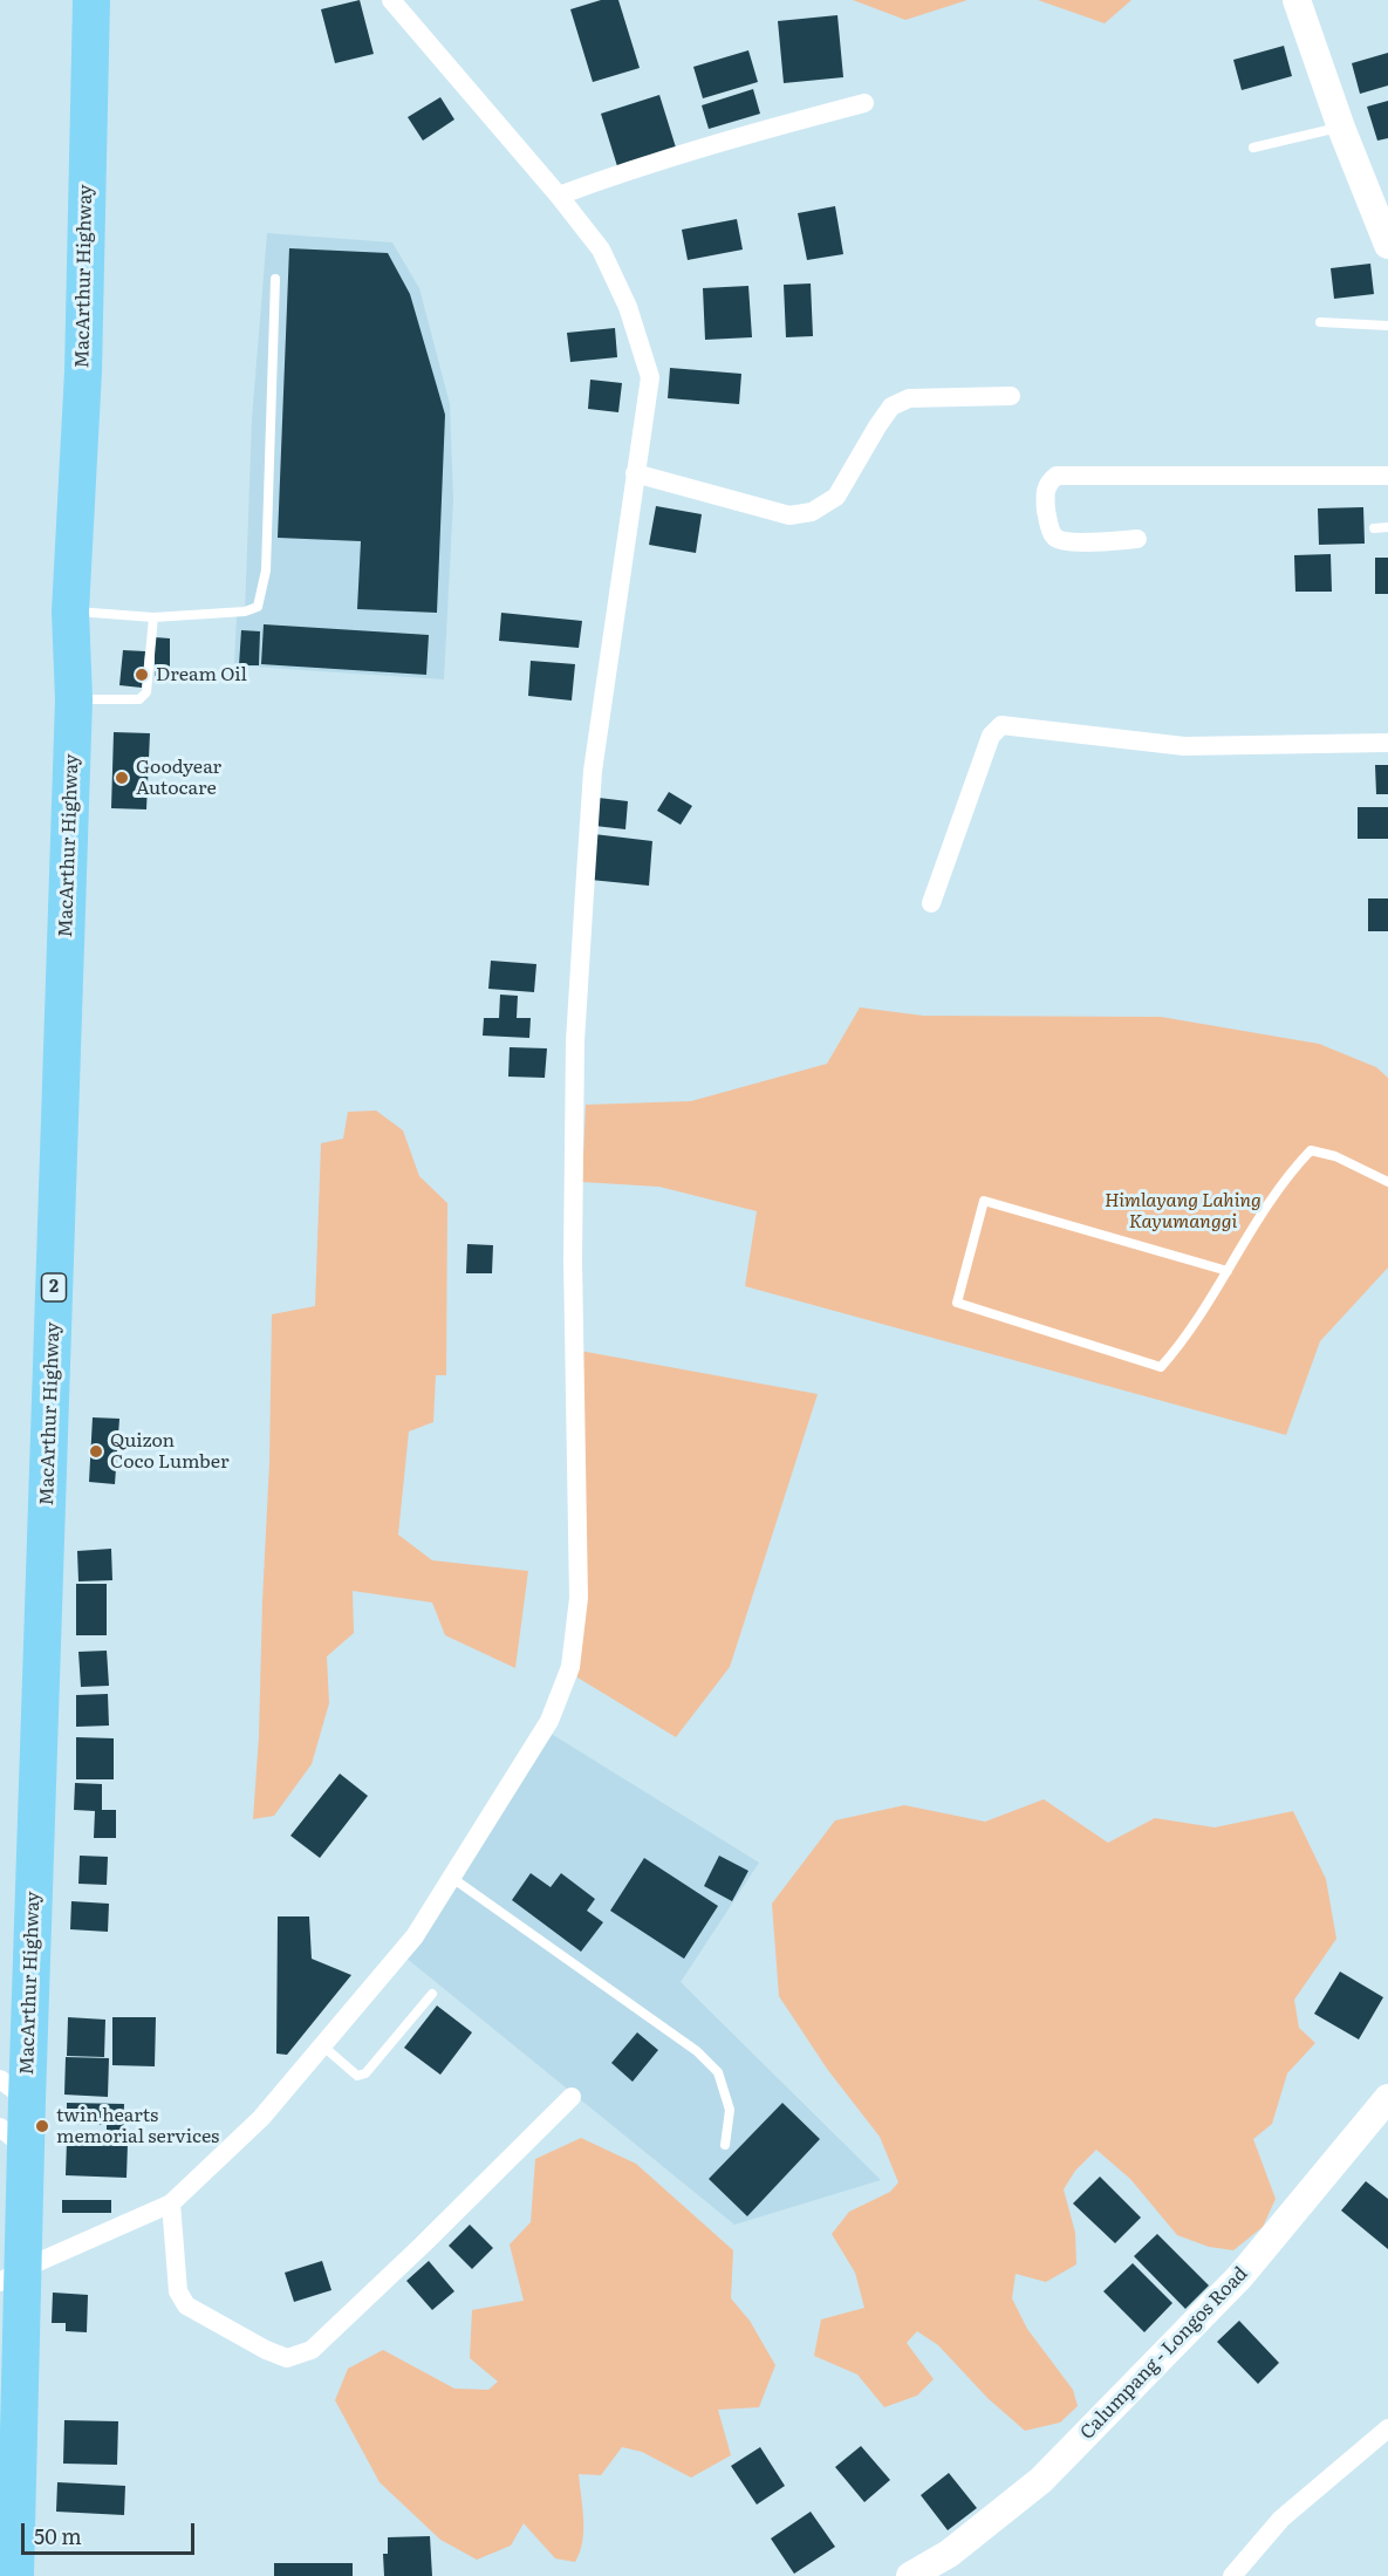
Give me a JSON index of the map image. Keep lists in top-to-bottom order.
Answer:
{
  "streets": {
    "highway": ["MacArthur Highway", "2"],
    "street": ["Calumpang - Longos Road"]
  },
  "parks": ["Himlayang Lahing Kayumanggi"],
  "places": [
    "Dream Oil",
    "Goodyear Autocare",
    "Quizon Coco Lumber",
    "twin hearts memorial services"
  ],
  "scale_bar": "50 m"
}
